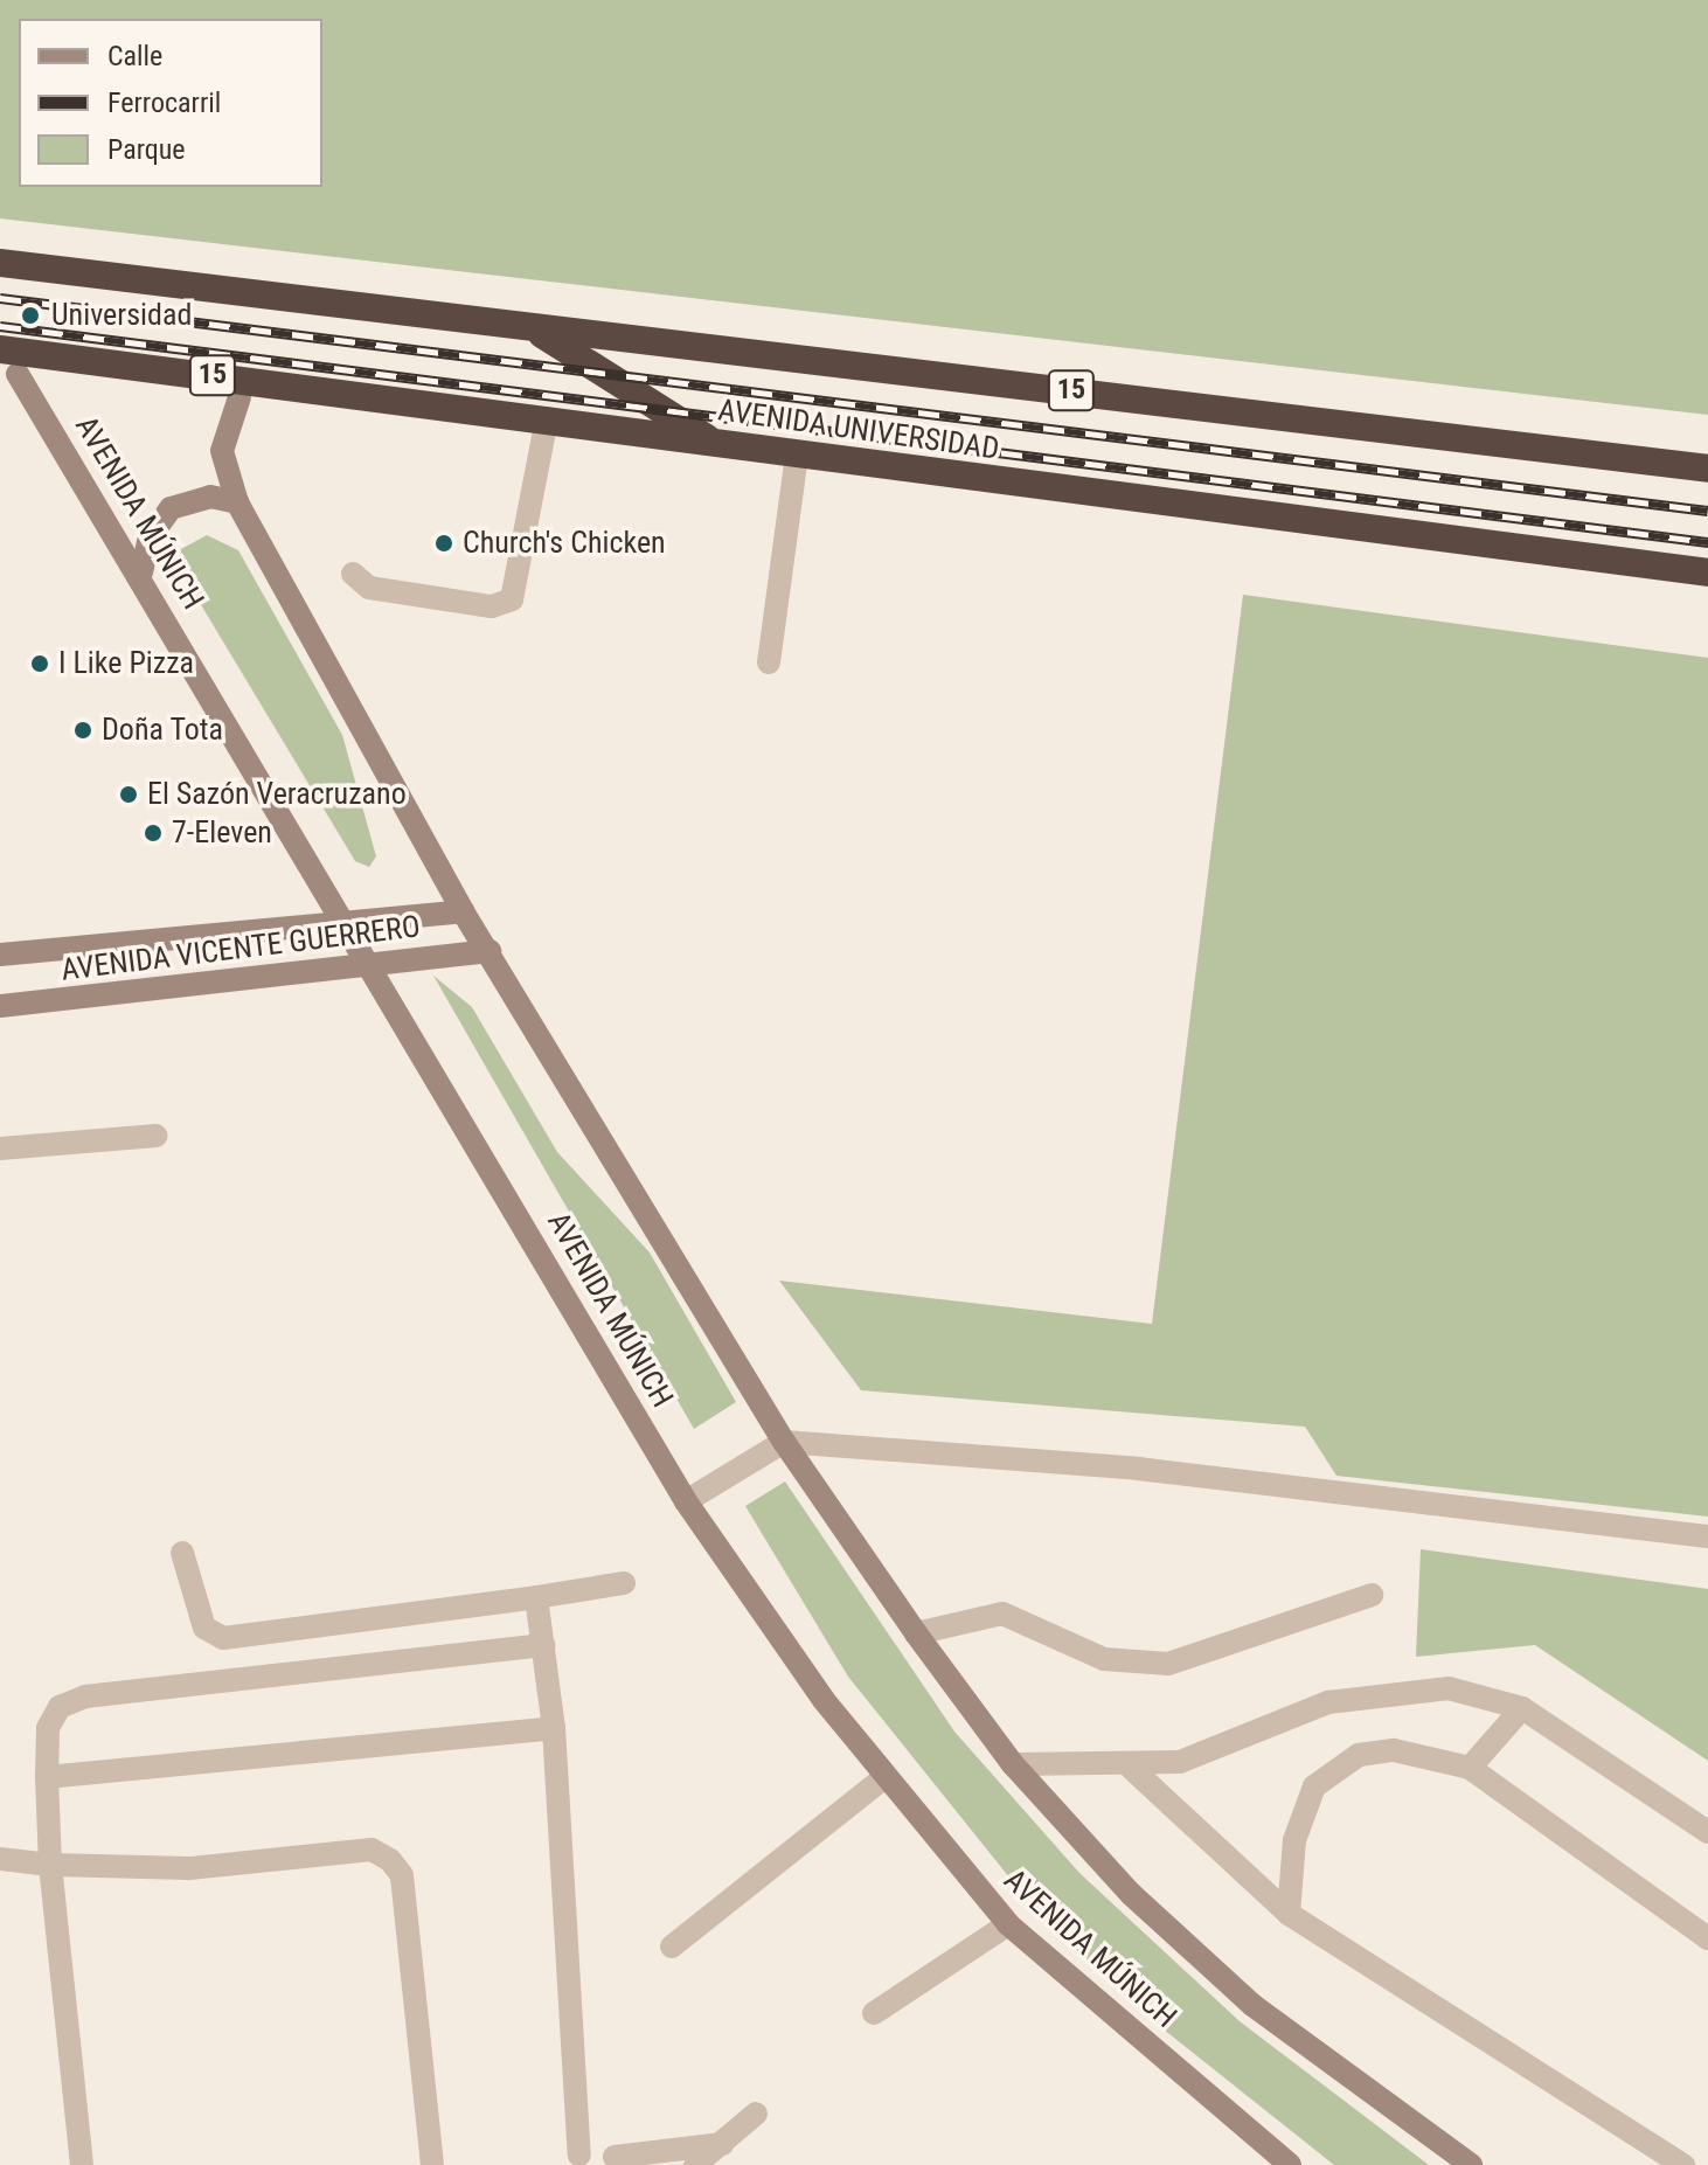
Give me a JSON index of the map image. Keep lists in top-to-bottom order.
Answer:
{
  "streets": {
    "highway": ["15", "AVENIDA UNIVERSIDAD"],
    "main road": ["AVENIDA MÚNICH", "AVENIDA VICENTE GUERRERO"]
  },
  "crossings": [
    ["AVENIDA MÚNICH", "AVENIDA VICENTE GUERRERO"]
  ],
  "places": [
    "Universidad",
    "Church's Chicken",
    "I Like Pizza",
    "Doña Tota",
    "El Sazón Veracruzano",
    "7-Eleven"
  ],
  "legend": ["Calle", "Ferrocarril", "Parque"]
}
